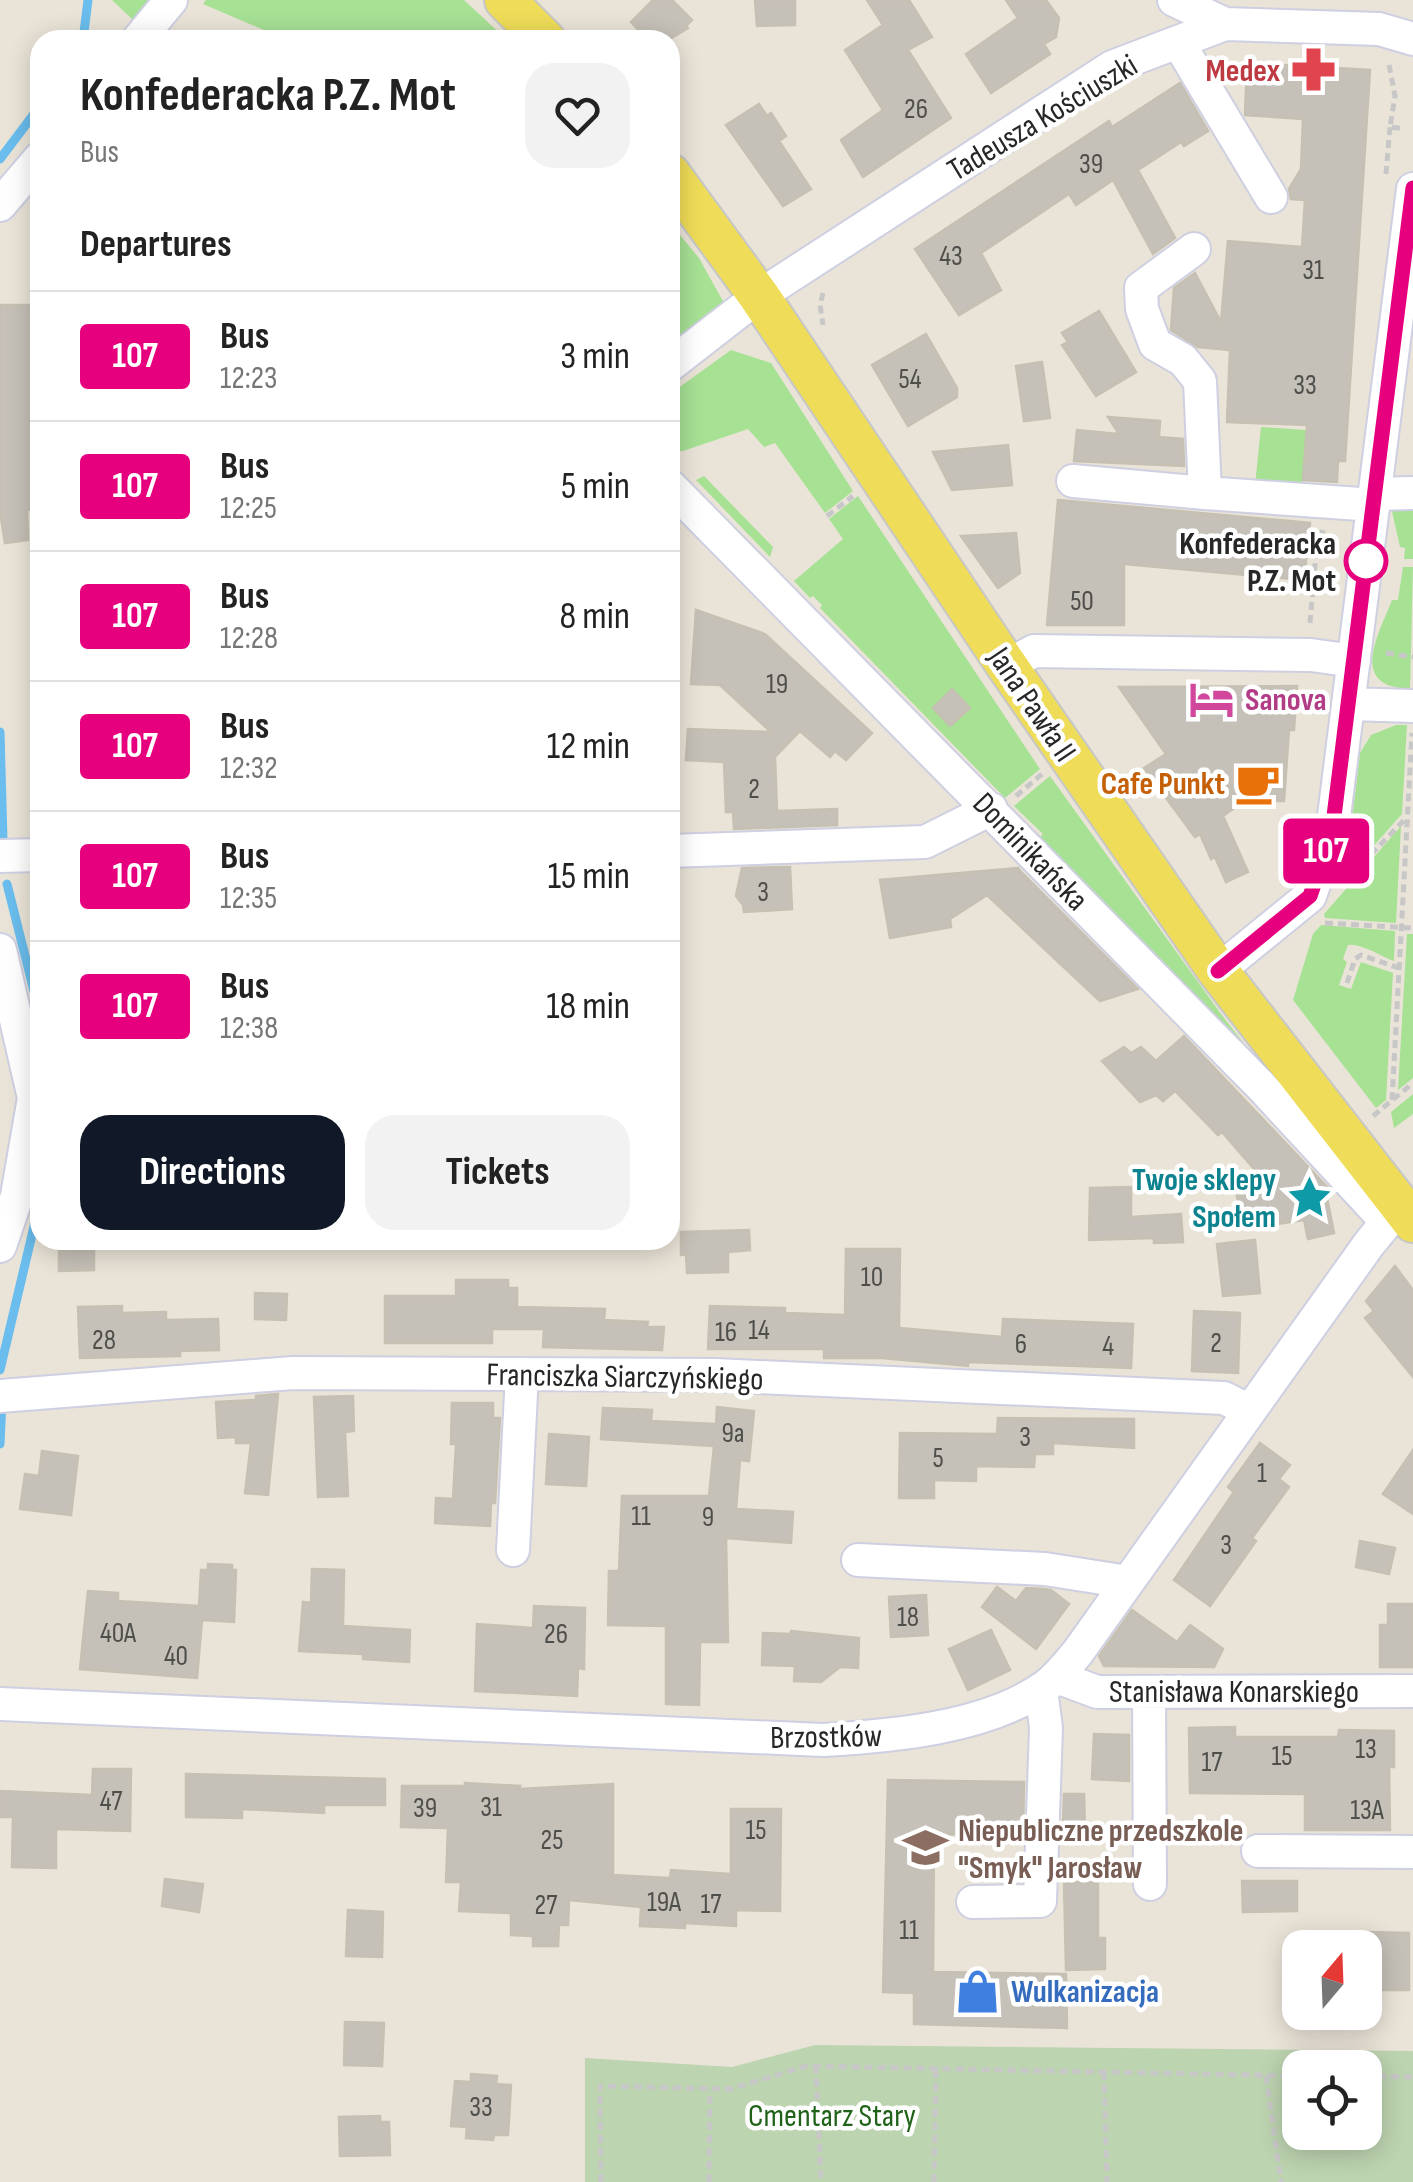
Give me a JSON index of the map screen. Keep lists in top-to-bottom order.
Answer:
{
  "streets": {
    "main road": ["Jana Pawła II"],
    "street": [
      "Tadeusza Kościuszki",
      "Dominikańska",
      "Franciszka Siarczyńskiego",
      "Stanisława Konarskiego",
      "Brzostków"
    ]
  },
  "crossings": [
    ["Tadeusza Kościuszki", "Jana Pawła II"],
    ["Jana Pawła II", "Dominikańska"],
    ["Jana Pawła II", "Brzostków"],
    ["Dominikańska", "Brzostków"],
    ["Franciszka Siarczyńskiego", "Brzostków"],
    ["Stanisława Konarskiego", "Brzostków"]
  ],
  "parks": ["Cmentarz Stary"],
  "places": {
    "pharmacy": ["Medex"],
    "other": ["Konfederacka P.Z. Mot"],
    "hotel": ["Sanova"],
    "cafe": ["Cafe Punkt"],
    "place": ["Twoje sklepy Społem"],
    "school or university": ["Niepubliczne przedszkole \"Smyk\" Jarosław"],
    "shop": ["Wulkanizacja"]
  },
  "lines": ["bus line 107"],
  "house_numbers": [
    "26",
    "39",
    "43",
    "31",
    "54",
    "33",
    "50",
    "19",
    "2",
    "3",
    "10",
    "14",
    "16",
    "28",
    "2",
    "6",
    "4",
    "9a",
    "3",
    "5",
    "1",
    "11",
    "9",
    "3",
    "18",
    "40A",
    "26",
    "40",
    "13",
    "15",
    "17",
    "47",
    "31",
    "39",
    "13A",
    "15",
    "25",
    "19A",
    "17",
    "27",
    "11",
    "33"
  ],
  "north": "top",
  "page": {
    "on_map": "107",
    "heading": [
      ["Konfederacka P.Z. Mot", "Bus"],
      "Departures"
    ],
    "list": [
      {
        "mark": "107",
        "name": "Bus",
        "note": "12:23",
        "value": "3 min"
      },
      {
        "mark": "107",
        "name": "Bus",
        "note": "12:25",
        "value": "5 min"
      },
      {
        "mark": "107",
        "name": "Bus",
        "note": "12:28",
        "value": "8 min"
      },
      {
        "mark": "107",
        "name": "Bus",
        "note": "12:32",
        "value": "12 min"
      },
      {
        "mark": "107",
        "name": "Bus",
        "note": "12:35",
        "value": "15 min"
      },
      {
        "mark": "107",
        "name": "Bus",
        "note": "12:38",
        "value": "18 min"
      }
    ],
    "buttons": ["Directions", "Tickets"]
  }
}
